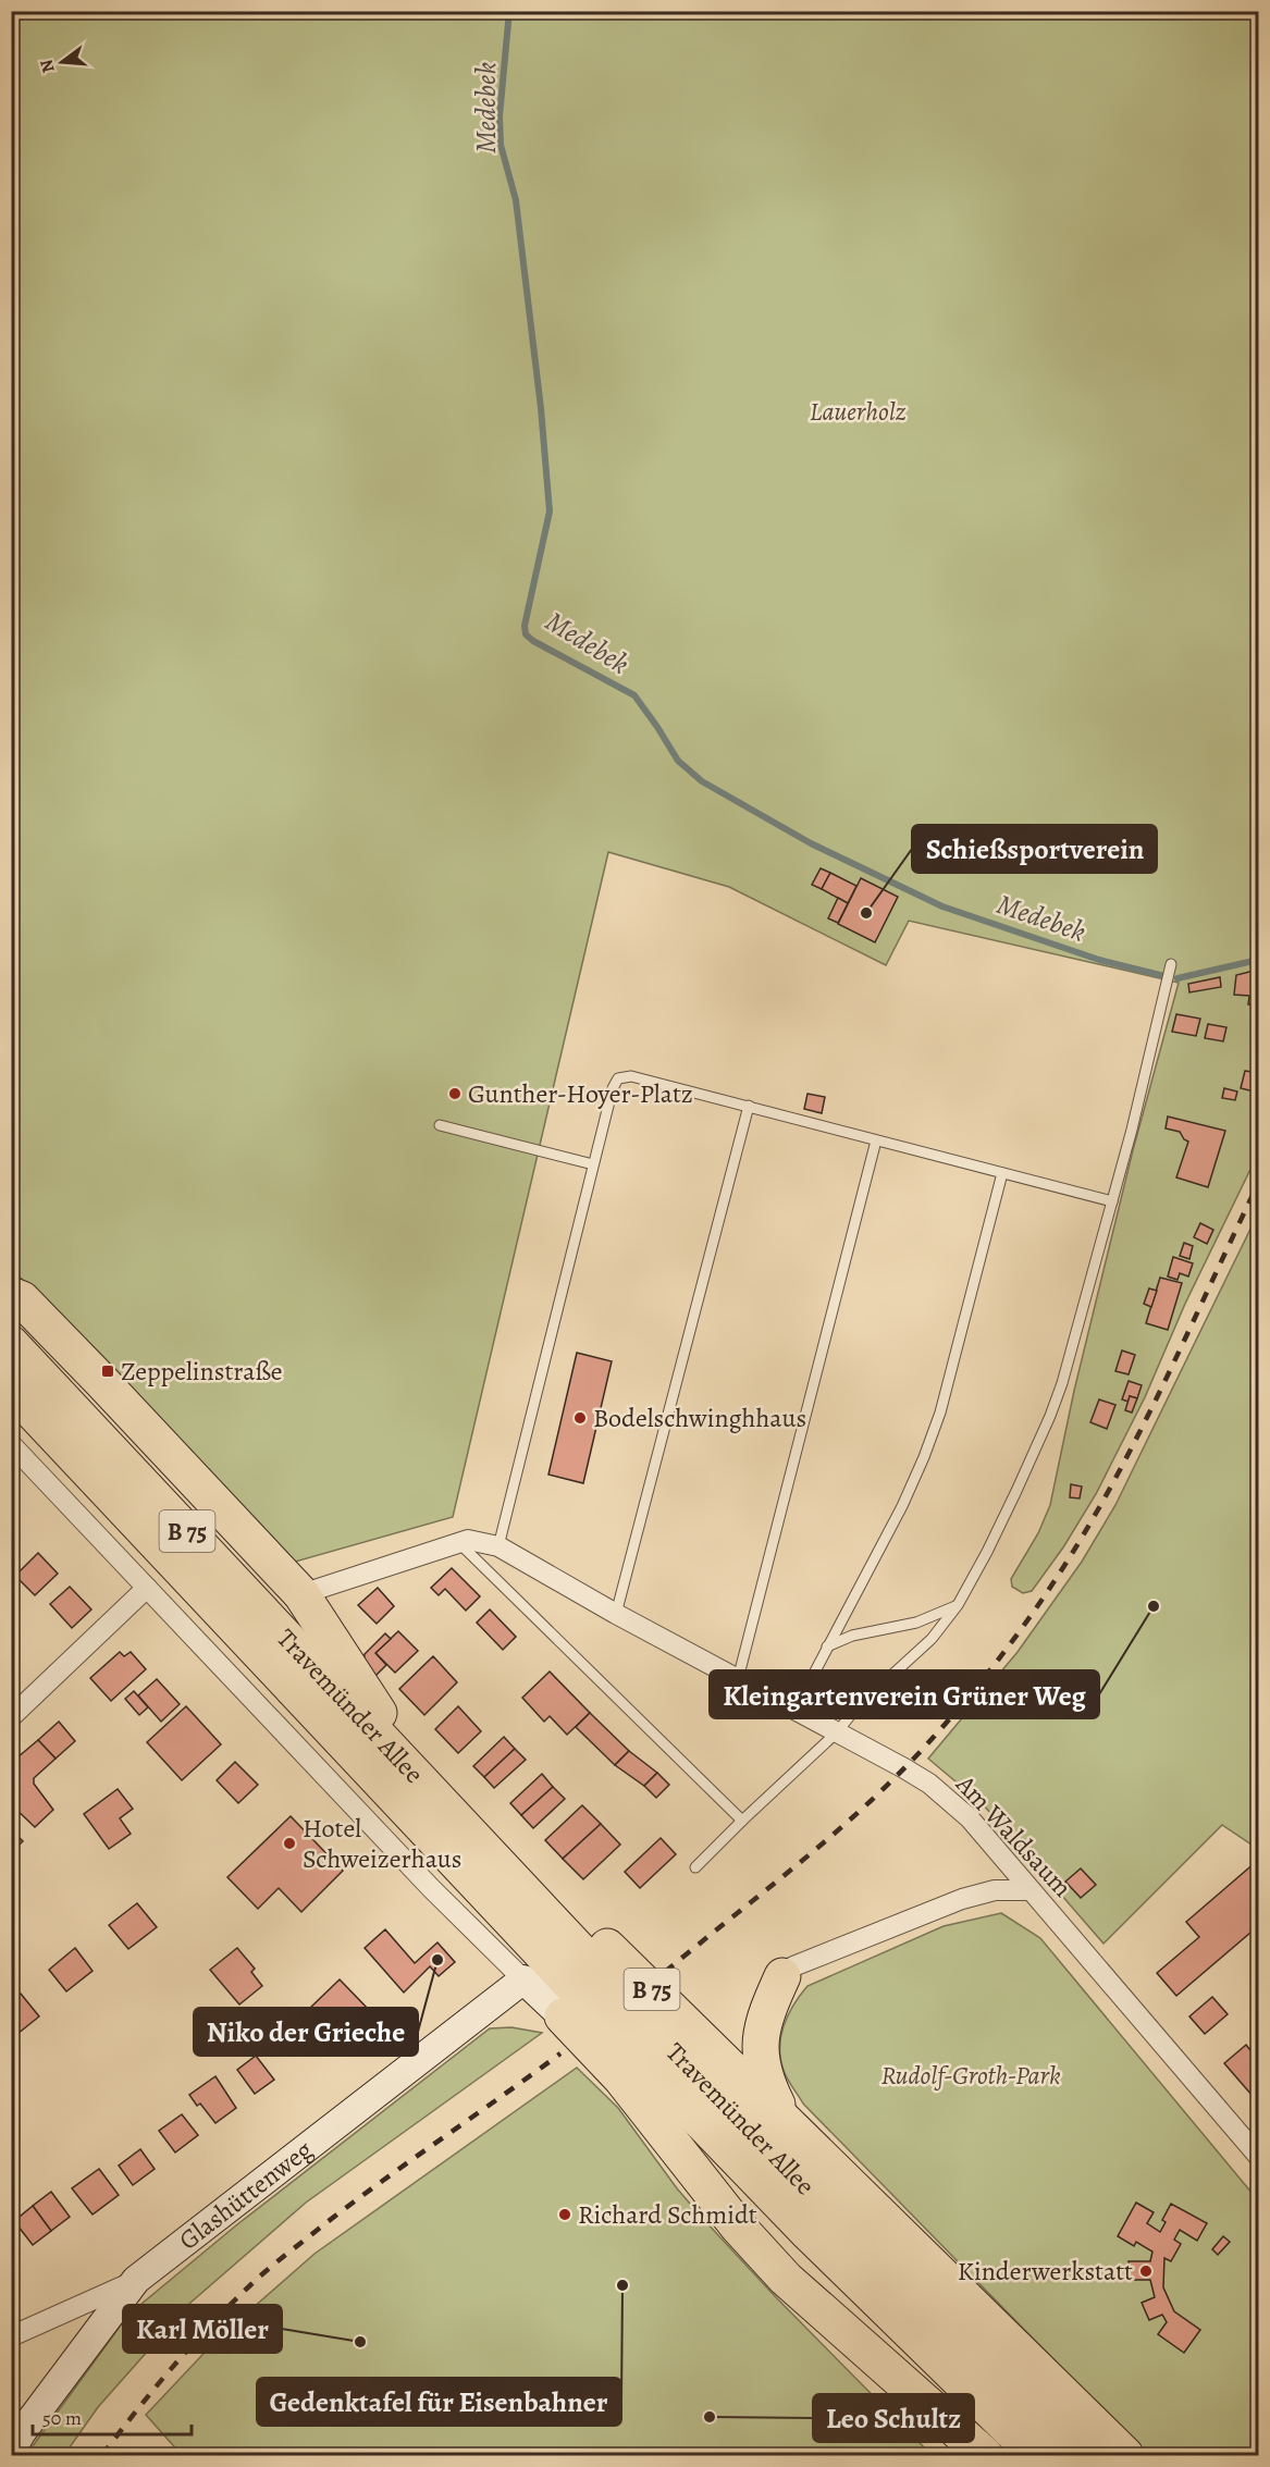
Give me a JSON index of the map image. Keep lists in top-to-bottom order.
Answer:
{
  "streets": {
    "highway": ["B 75", "Travemünder Allee"],
    "street": ["Am Waldsaum", "Glashüttenweg"]
  },
  "crossings": [
    ["B 75", "Travemünder Allee"]
  ],
  "water": ["Medebek"],
  "parks": ["Lauerholz", "Rudolf-Groth-Park"],
  "places": {
    "other": [
      "Schießsportverein",
      "Gunther-Hoyer-Platz",
      "Bodelschwinghhaus",
      "Kleingartenverein Grüner Weg",
      "Hotel Schweizerhaus",
      "Niko der Grieche",
      "Richard Schmidt",
      "Kinderwerkstatt",
      "Gedenktafel für Eisenbahner",
      "Karl Möller",
      "Leo Schultz"
    ],
    "transit": ["Zeppelinstraße"]
  },
  "scale_bar": "50 m",
  "north": "left"
}
